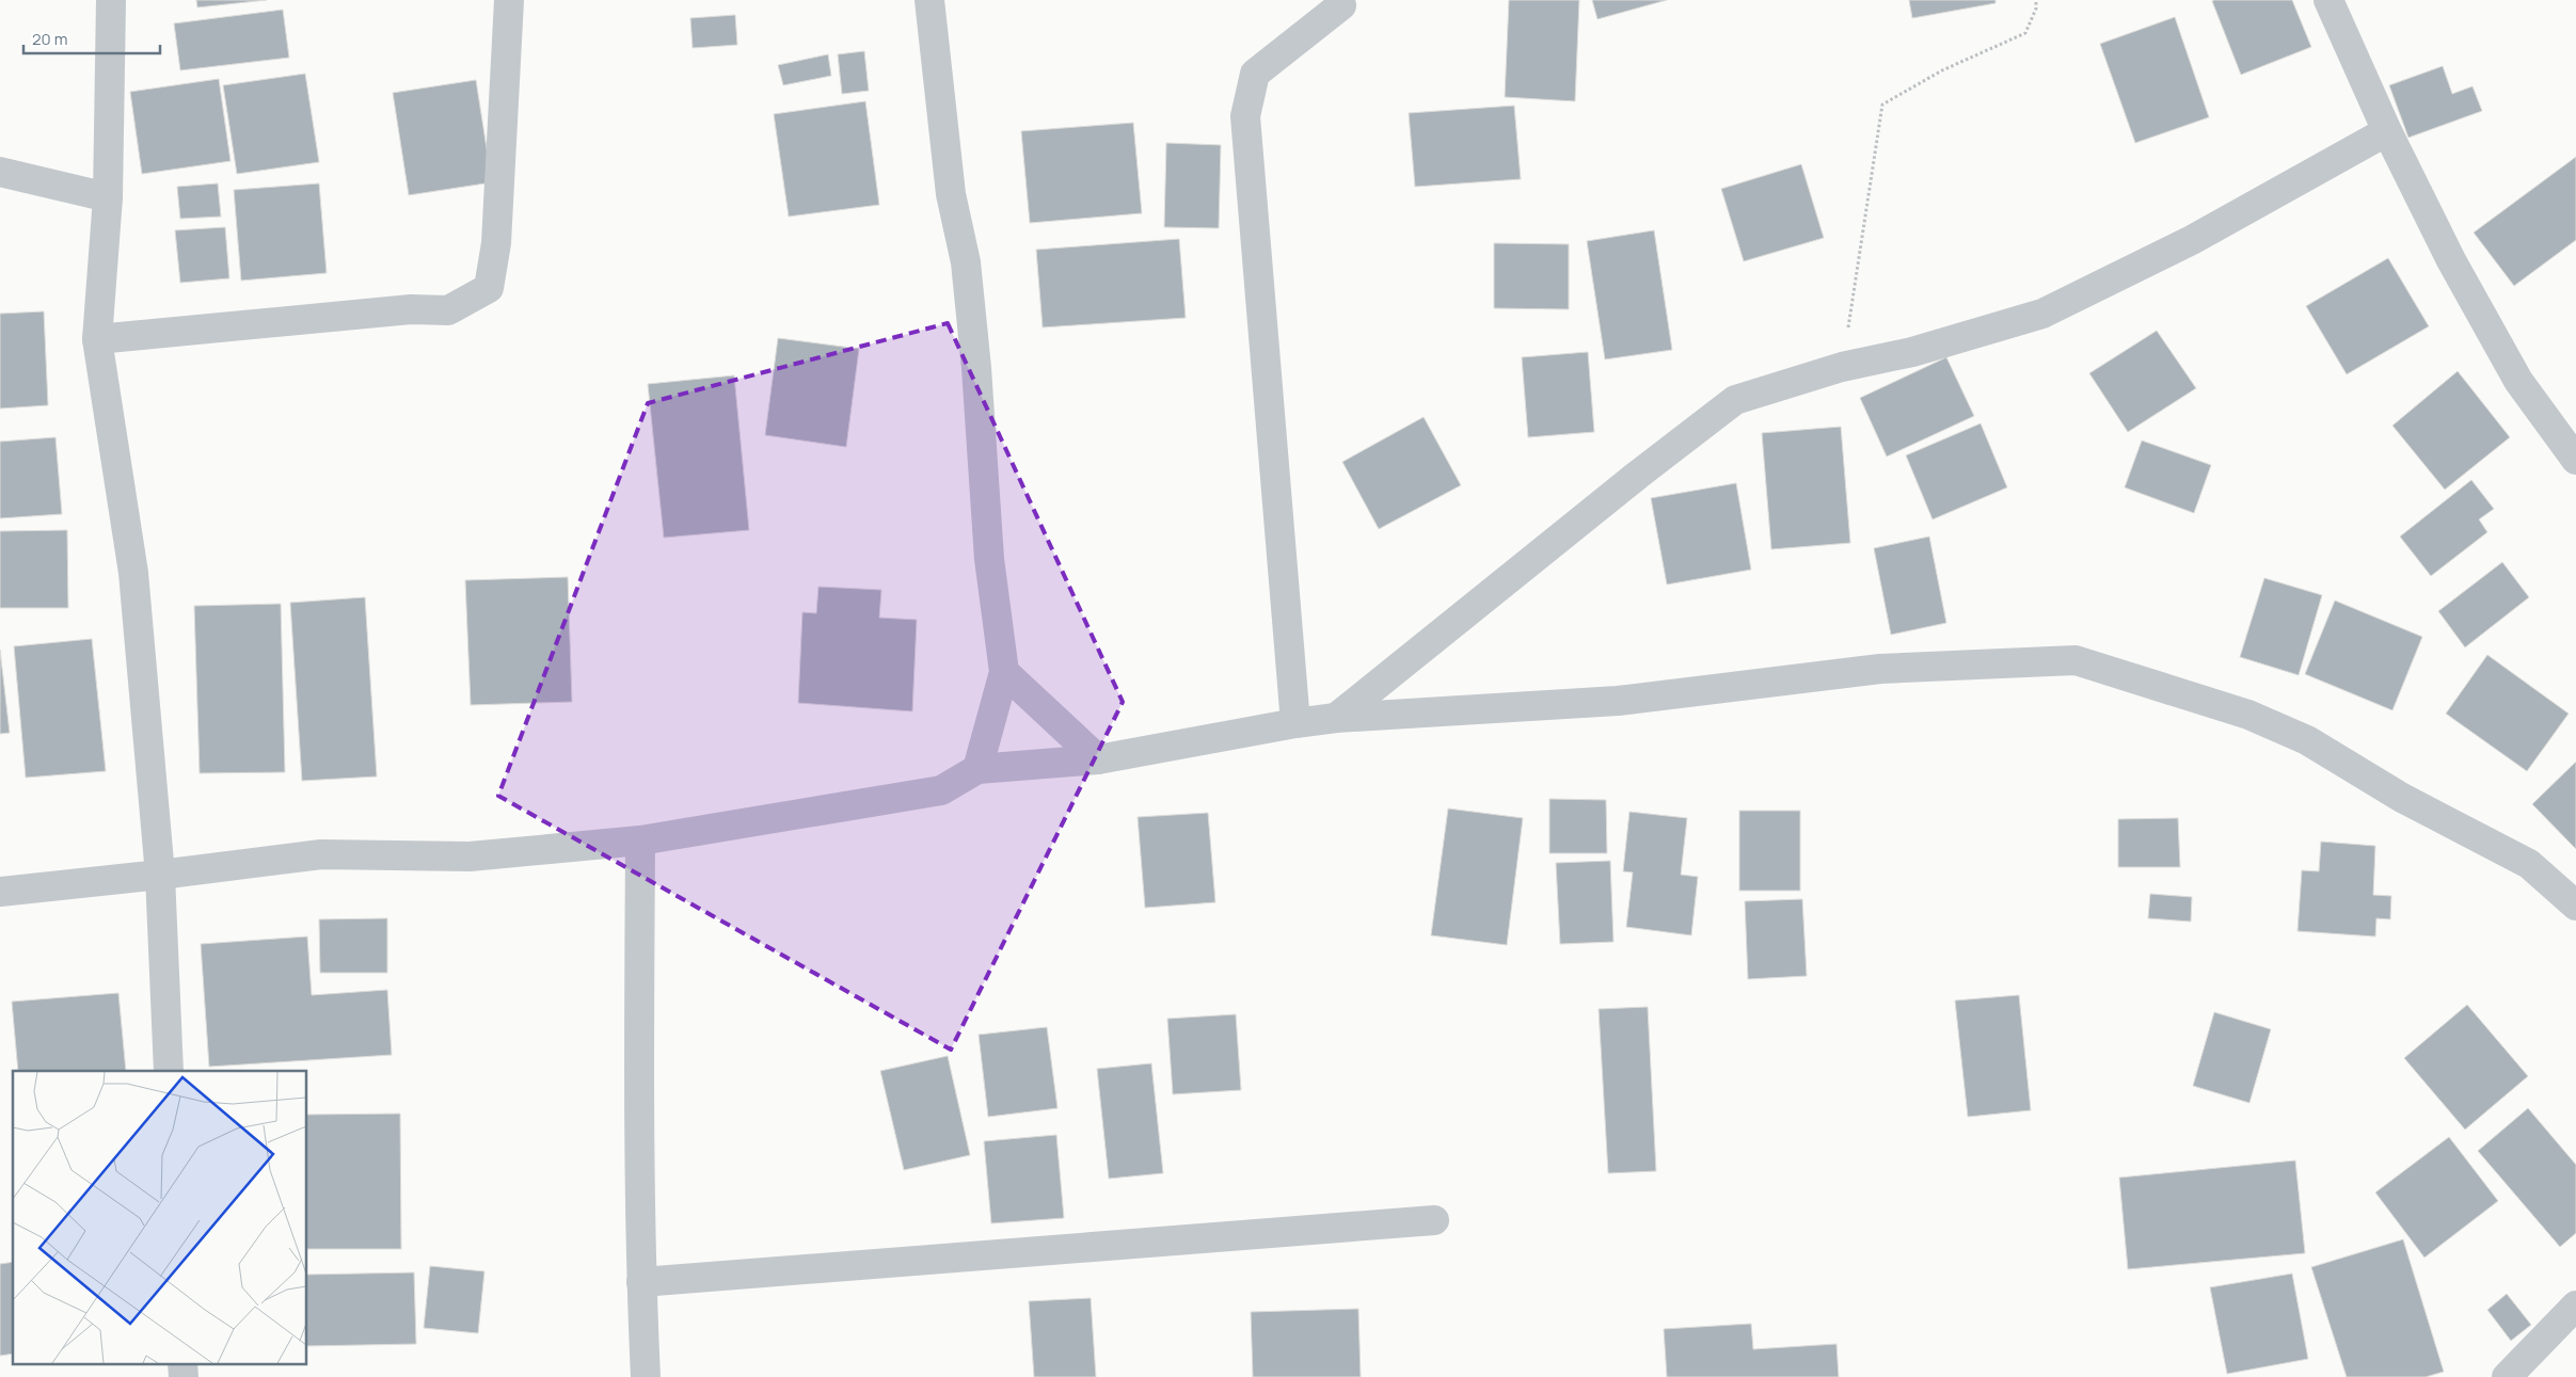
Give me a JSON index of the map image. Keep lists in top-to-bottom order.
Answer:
{
  "scale_bar": "20 m"
}
